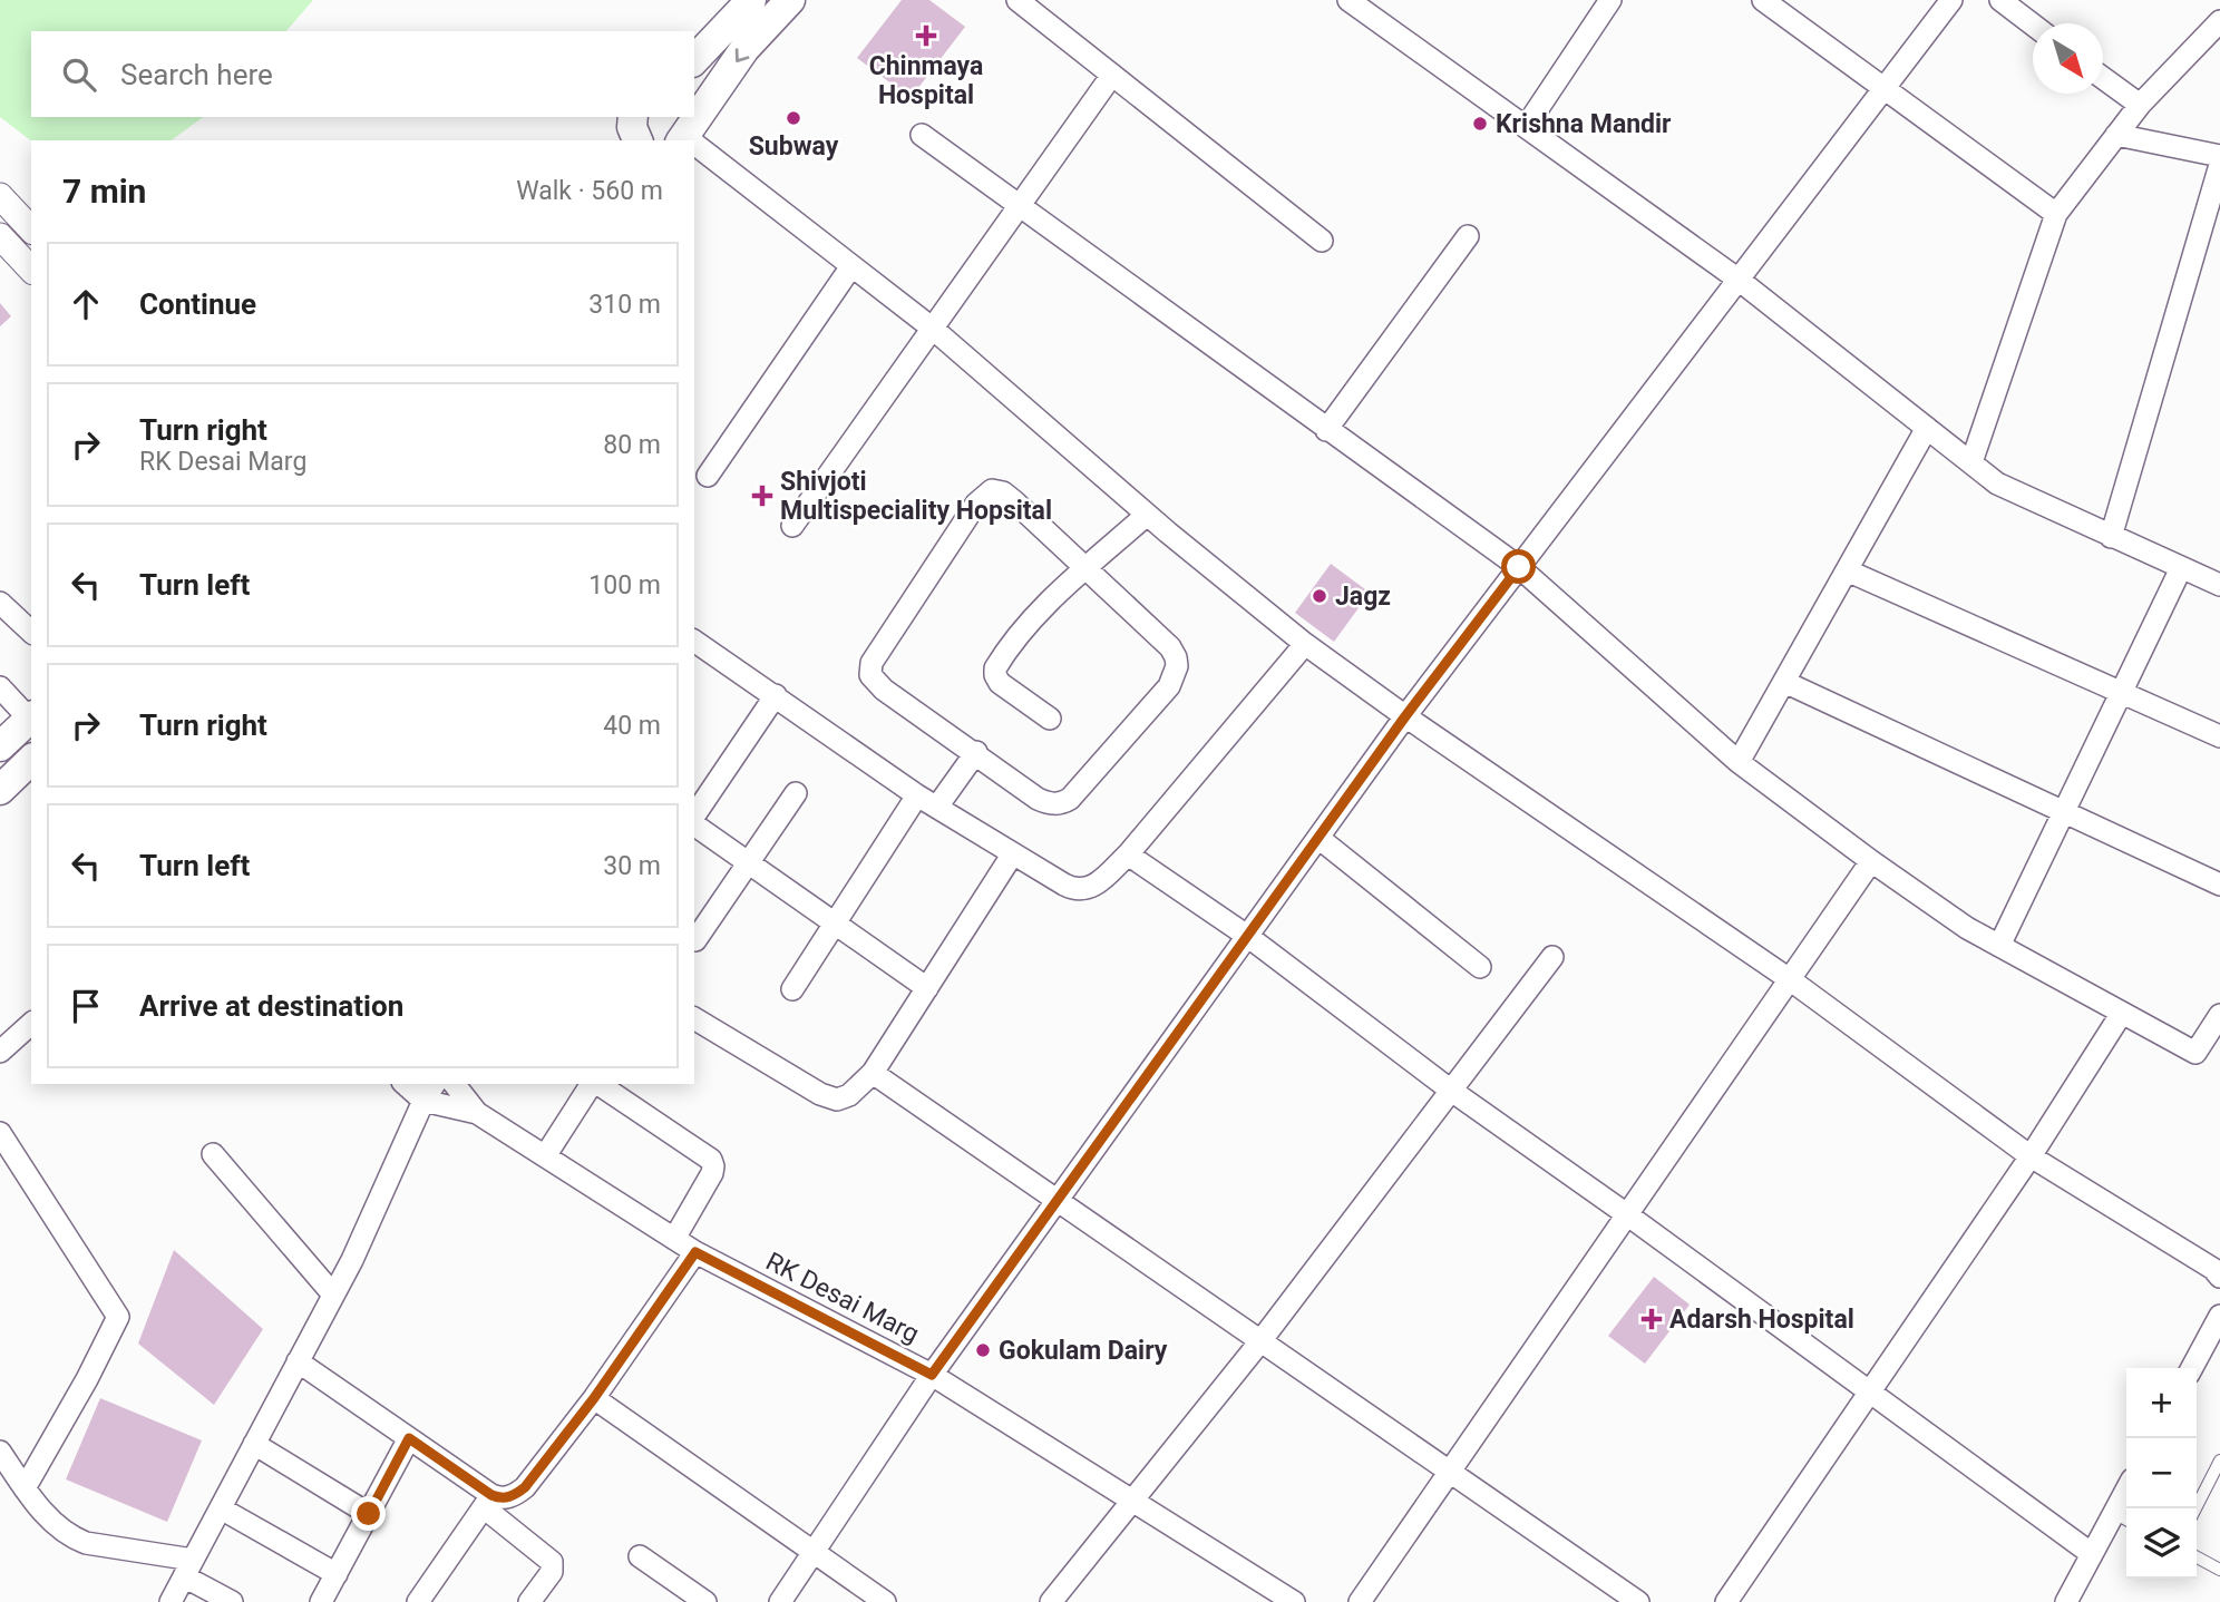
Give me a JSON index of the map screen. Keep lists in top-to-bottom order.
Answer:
{
  "streets": {
    "street": ["RK Desai Marg"]
  },
  "places": {
    "health": ["Chinmaya Hospital", "Shivjoti Multispeciality Hopsital", "Adarsh Hospital"],
    "other": [
      "Subway",
      "Krishna Mandir",
      "Jagz",
      "Gokulam Dairy"
    ]
  },
  "north": "bottom right",
  "page": {
    "search": "Search here",
    "heading": ["7 min", "Walk · 560 m"],
    "list": [
      ["Continue", "310 m"],
      ["Turn right", "RK Desai Marg", "80 m"],
      ["Turn left", "100 m"],
      ["Turn right", "40 m"],
      ["Turn left", "30 m"],
      "Arrive at destination"
    ],
    "map_buttons": ["+", "−"]
  }
}
